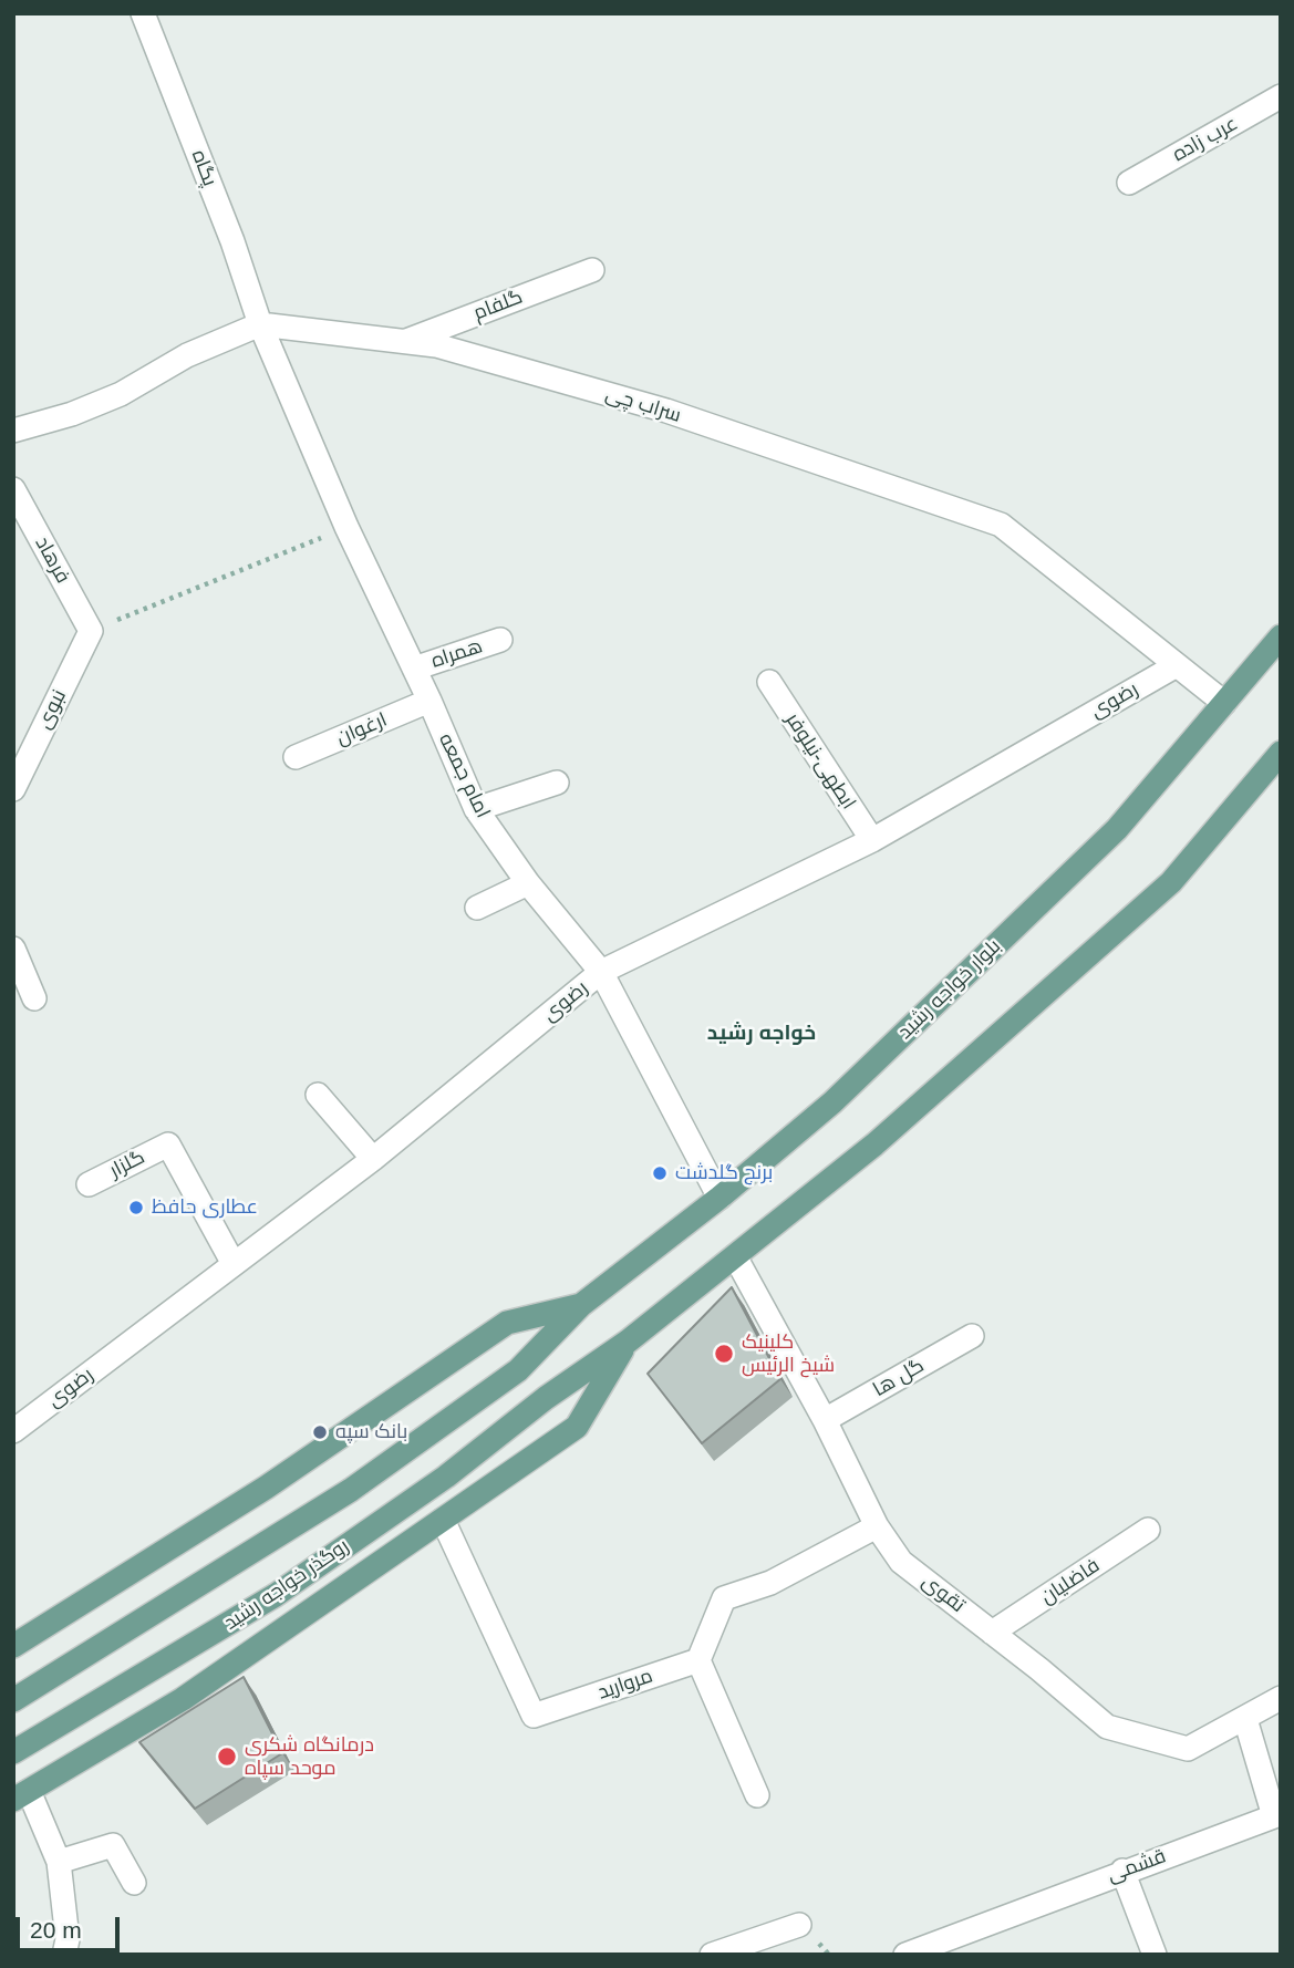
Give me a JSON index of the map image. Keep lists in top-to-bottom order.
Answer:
{
  "streets": {
    "main road": ["بلوار خواجه رشید", "روگذر خواجه رشید"],
    "street": [
      "عرب زاده",
      "پگاه",
      "گلفام",
      "سراب چی",
      "فرهاد",
      "همراه",
      "رضوی",
      "نبوی",
      "ارغوان",
      "ابطهی-نیلوفر",
      "امام جمعه",
      "گلزار",
      "گل ها",
      "فاضلیان",
      "تقوی",
      "مروارید",
      "قشمی"
    ]
  },
  "crossings": [
    ["پگاه", "سراب چی"],
    ["پگاه", "امام جمعه"],
    ["گلفام", "سراب چی"],
    ["سراب چی", "رضوی"],
    ["سراب چی", "امام جمعه"],
    ["سراب چی", "بلوار خواجه رشید"],
    ["فرهاد", "نبوی"],
    ["همراه", "امام جمعه"],
    ["رضوی", "ابطهی-نیلوفر"],
    ["رضوی", "امام جمعه"],
    ["رضوی", "گلزار"],
    ["ارغوان", "امام جمعه"],
    ["امام جمعه", "بلوار خواجه رشید"],
    ["گل ها", "تقوی"],
    ["فاضلیان", "تقوی"],
    ["تقوی", "قشمی"]
  ],
  "districts": ["خواجه رشید"],
  "places": [
    "برنج گلدشت",
    "عطاری حافظ",
    "کلینیک شیخ الرئیس",
    "بانک سپه",
    "درمانگاه شکری موحد سپاه"
  ],
  "scale_bar": "20 m"
}
